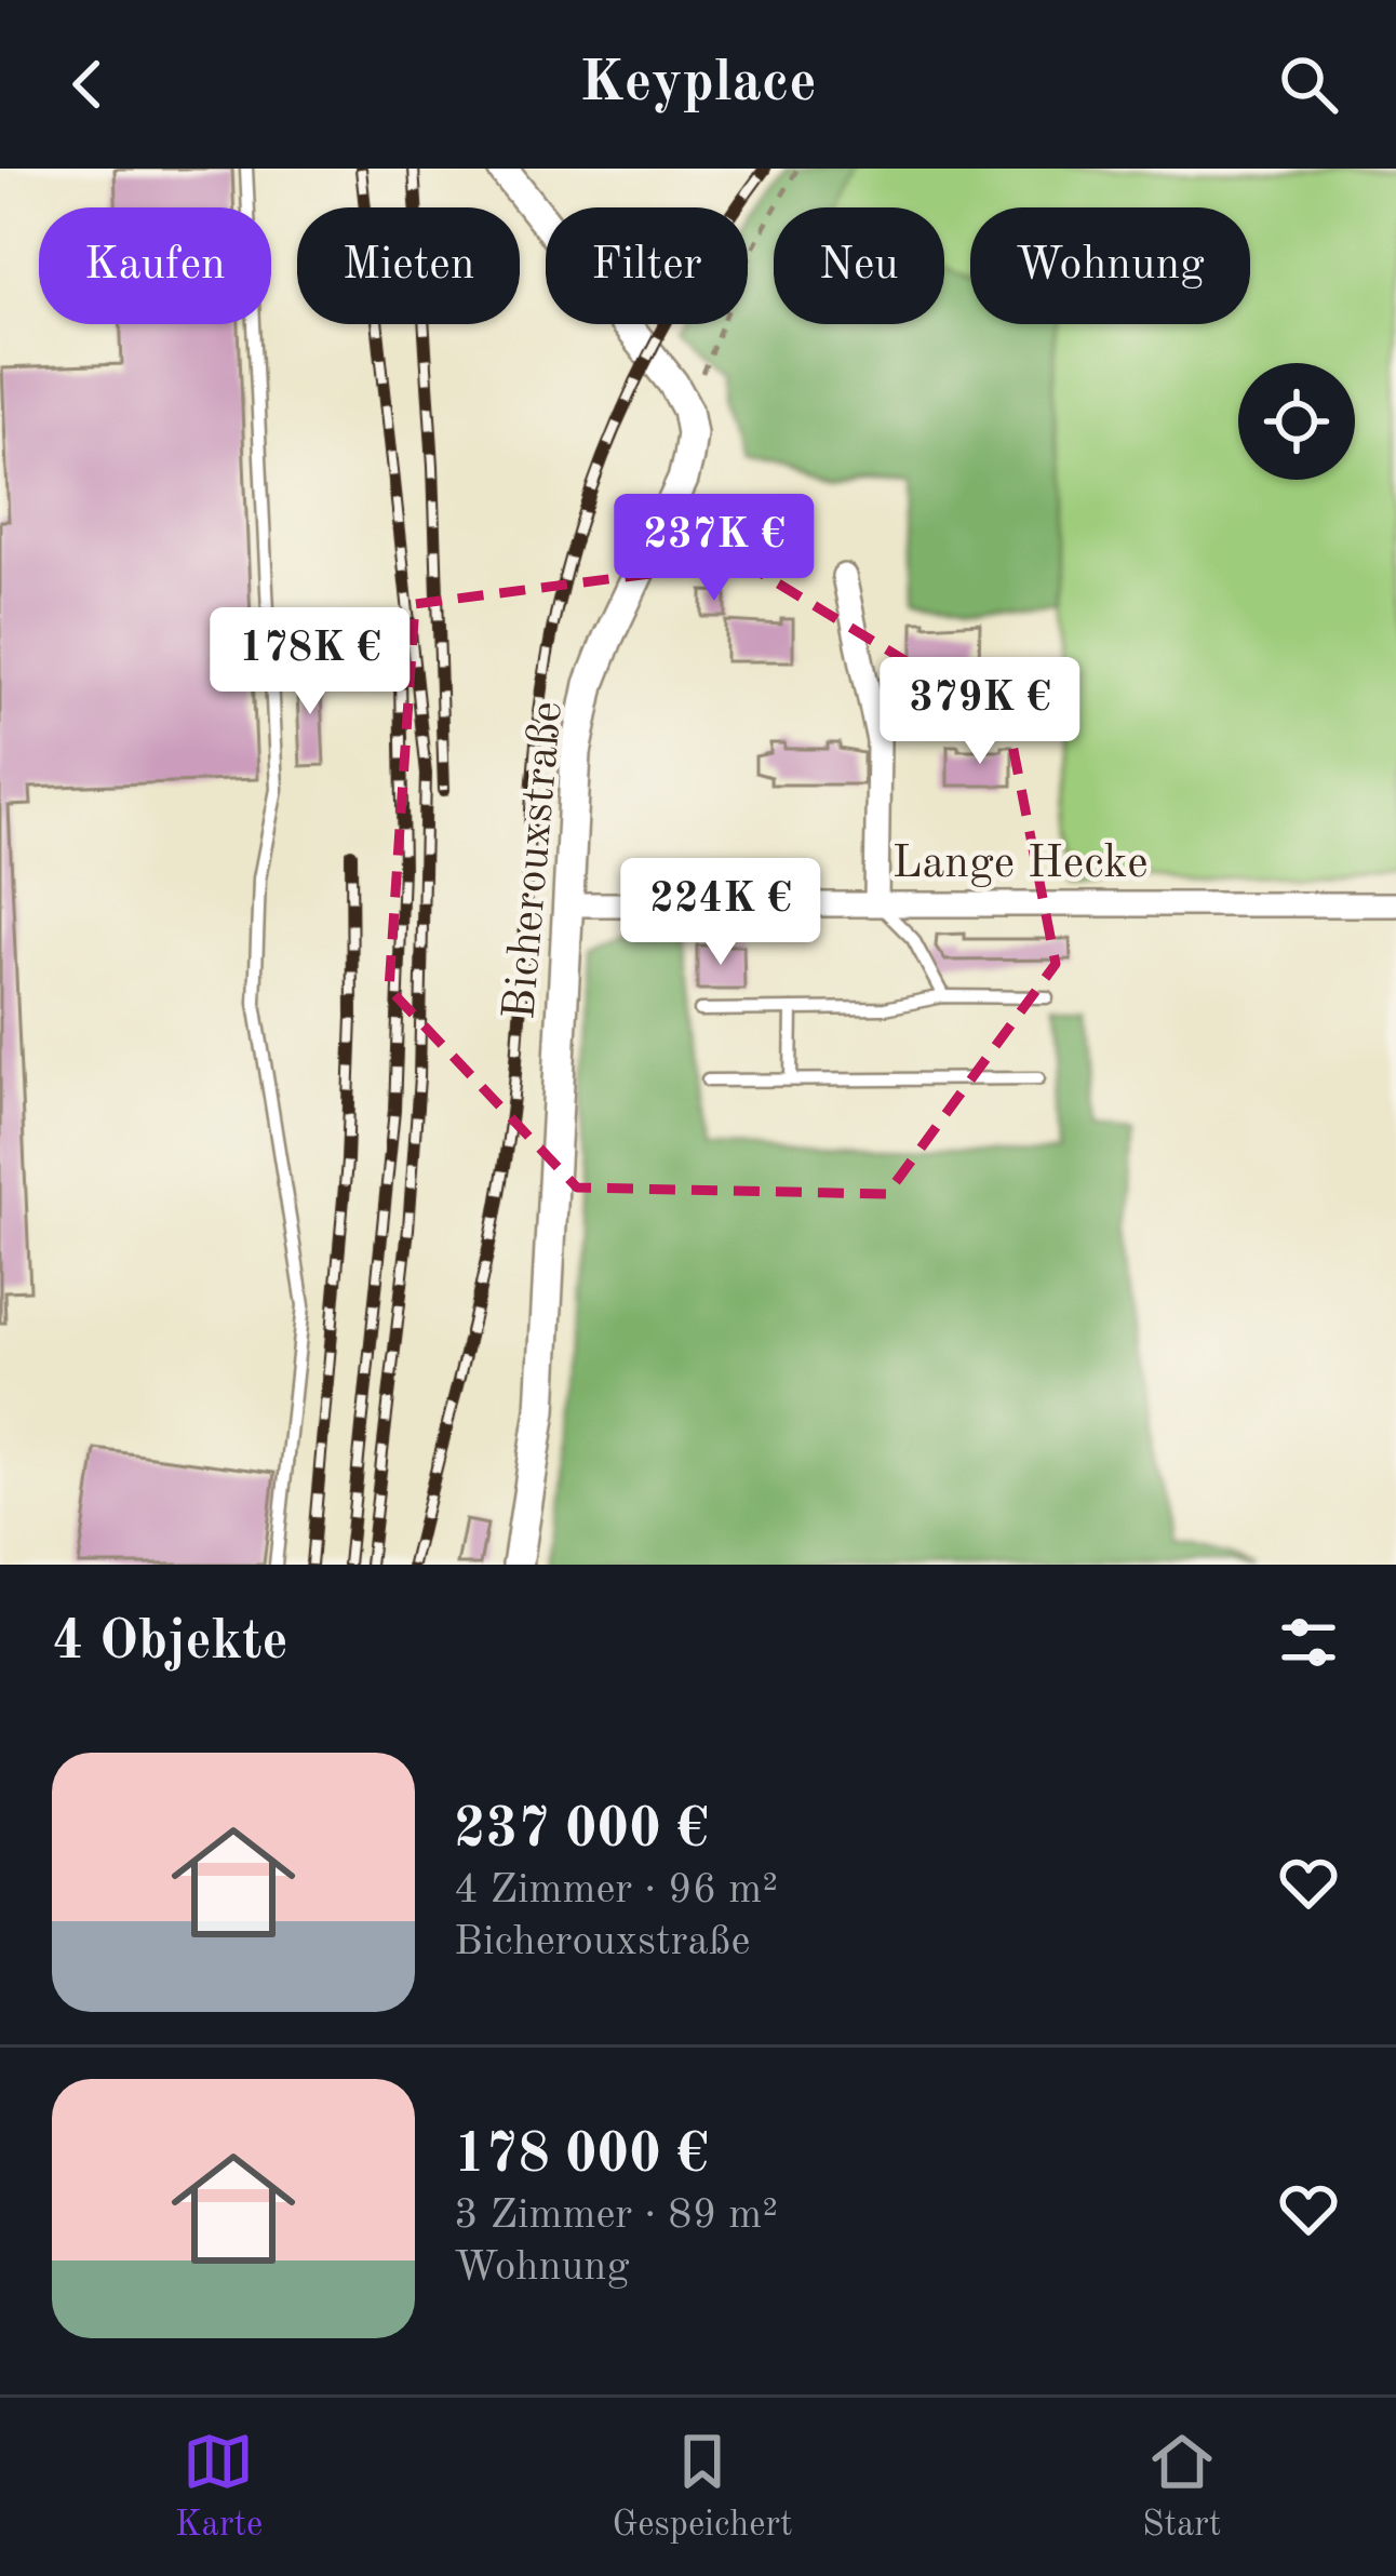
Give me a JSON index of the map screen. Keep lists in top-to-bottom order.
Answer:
{
  "streets": {
    "street": ["Bicherouxstraße", "Lange Hecke"]
  },
  "crossings": [
    ["Bicherouxstraße", "Lange Hecke"]
  ],
  "page": {
    "header": "Keyplace",
    "chip": [
      "Kaufen",
      "Mieten",
      "Filter",
      "Neu",
      "Wohnung"
    ],
    "price": [
      "237K €",
      "178K €",
      "379K €",
      "224K €"
    ],
    "heading": "4 Objekte",
    "list": [
      {
        "name": "237 000 €",
        "note": "4 Zimmer · 96 m² · Bicherouxstraße"
      },
      {
        "name": "178 000 €",
        "note": "3 Zimmer · 89 m² · Wohnung"
      }
    ],
    "tabs": ["Karte", "Gespeichert", "Start"]
  }
}
